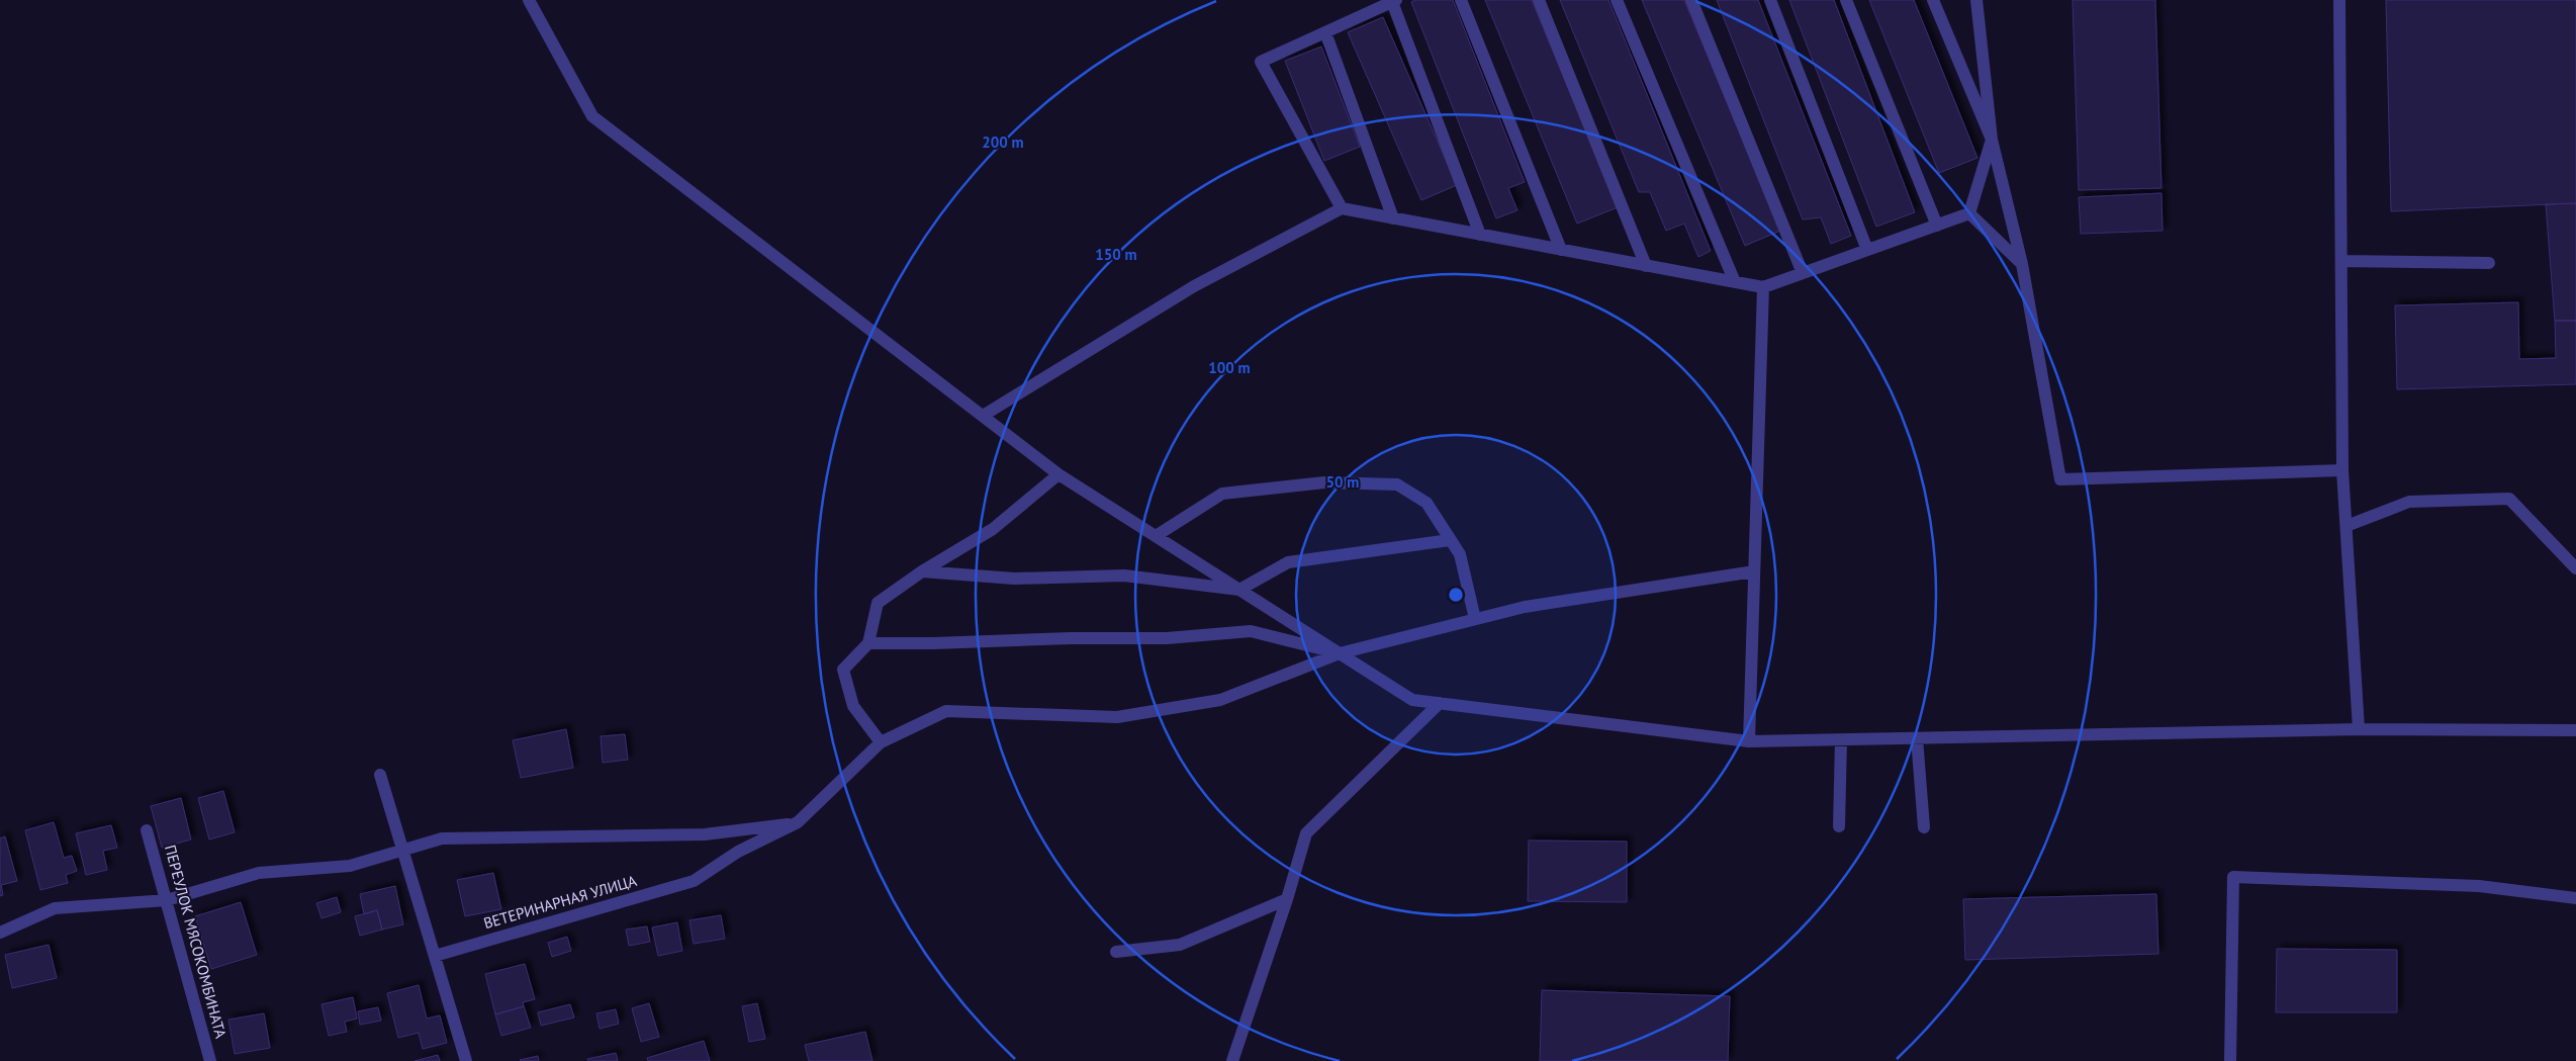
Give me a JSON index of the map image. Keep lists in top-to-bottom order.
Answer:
{
  "streets": {
    "street": ["ВЕТЕРИНАРНАЯ УЛИЦА", "ПЕРЕУЛОК МЯСОКОМБИНАТА"]
  },
  "rings": [
    "200 m",
    "150 m",
    "100 m",
    "50 m"
  ]
}
